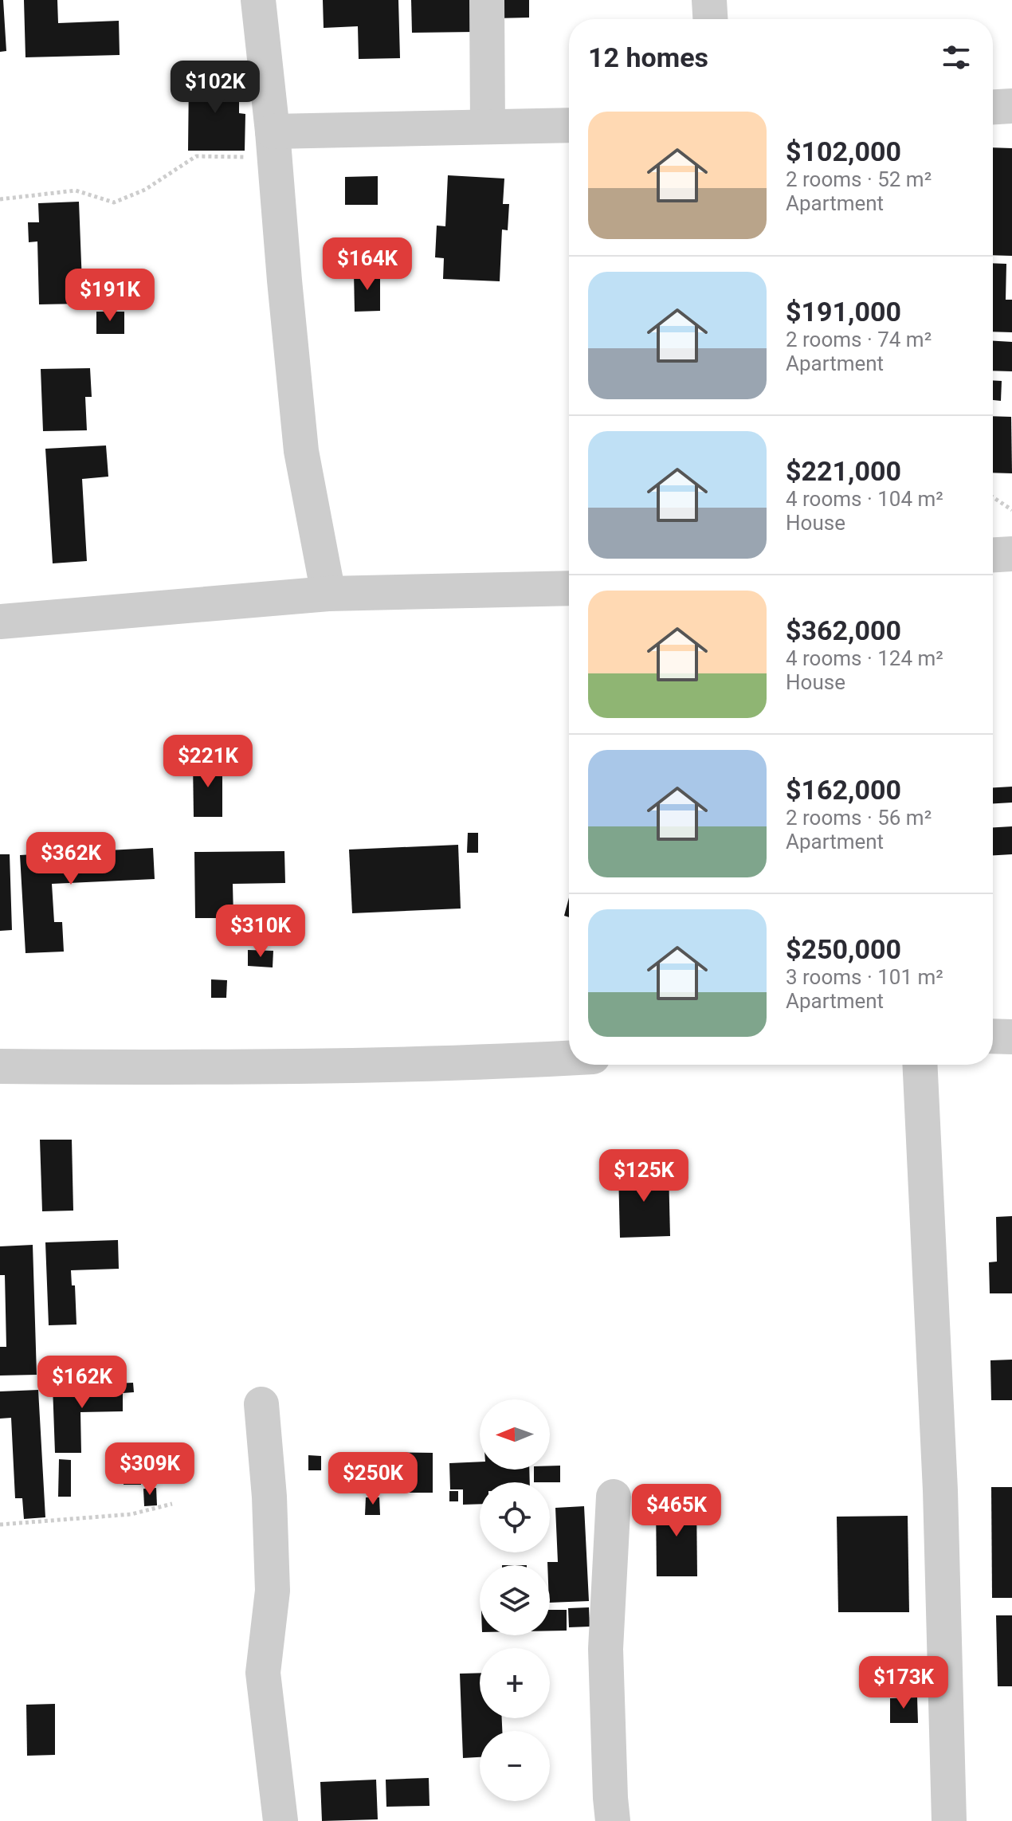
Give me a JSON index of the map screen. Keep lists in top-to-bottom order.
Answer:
{
  "north": "left",
  "page": {
    "heading": "12 homes",
    "price": [
      "$102K",
      "$164K",
      "$191K",
      "$221K",
      "$362K",
      "$310K",
      "$125K",
      "$162K",
      "$309K",
      "$250K",
      "$465K",
      "$173K"
    ],
    "list": [
      {
        "name": "$102,000",
        "note": "2 rooms · 52 m² · Apartment"
      },
      {
        "name": "$191,000",
        "note": "2 rooms · 74 m² · Apartment"
      },
      {
        "name": "$221,000",
        "note": "4 rooms · 104 m² · House"
      },
      {
        "name": "$362,000",
        "note": "4 rooms · 124 m² · House"
      },
      {
        "name": "$162,000",
        "note": "2 rooms · 56 m² · Apartment"
      },
      {
        "name": "$250,000",
        "note": "3 rooms · 101 m² · Apartment"
      }
    ],
    "map_buttons": ["+", "−"]
  }
}
